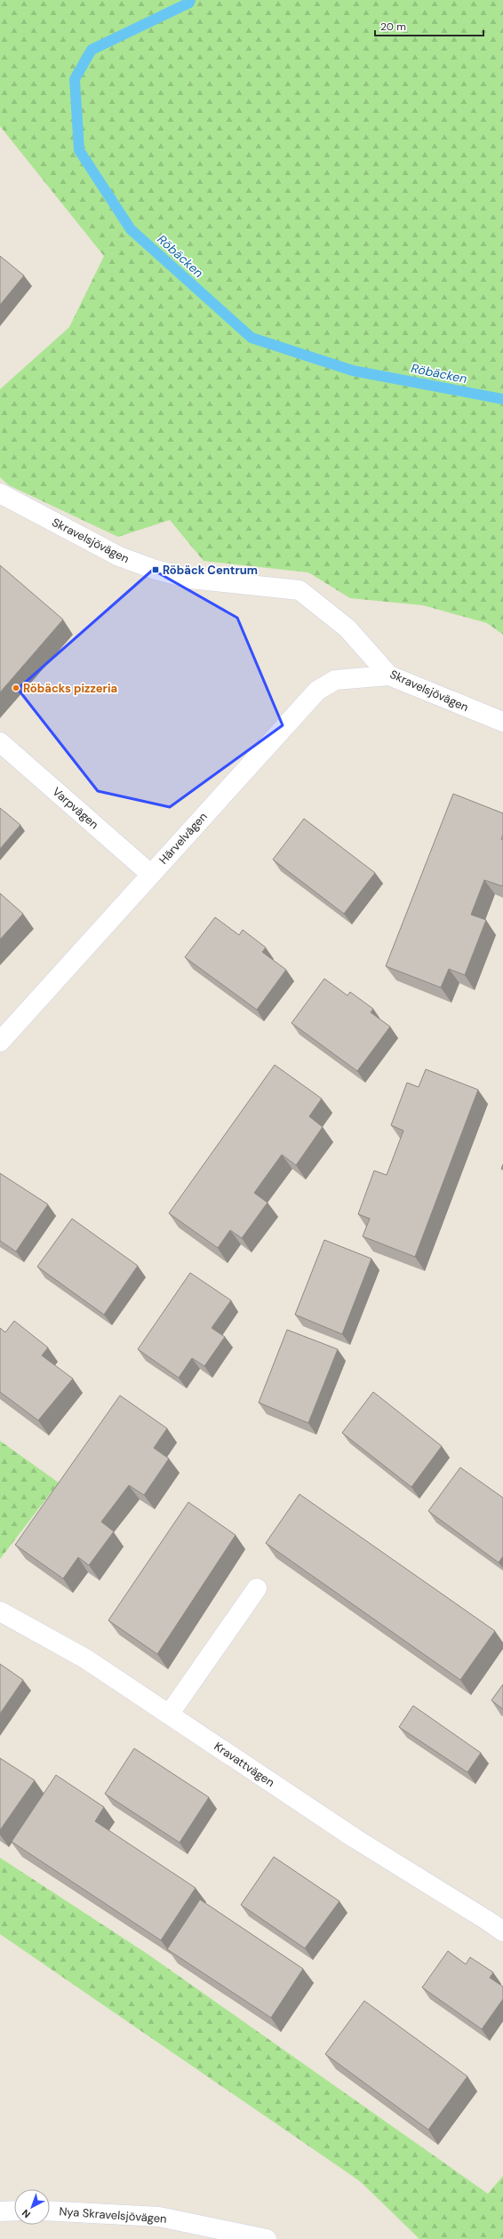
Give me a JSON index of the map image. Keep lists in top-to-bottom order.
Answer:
{
  "streets": {
    "street": [
      "Skravelsjövägen",
      "Varpvägen",
      "Härvelvägen",
      "Kravattvägen",
      "Nya Skravelsjövägen"
    ]
  },
  "crossings": [
    ["Skravelsjövägen", "Härvelvägen"],
    ["Varpvägen", "Härvelvägen"]
  ],
  "water": ["Röbäcken"],
  "places": {
    "transit": ["Röbäck Centrum"],
    "other": ["Röbäcks pizzeria"]
  },
  "scale_bar": "20 m",
  "north": "bottom left"
}
